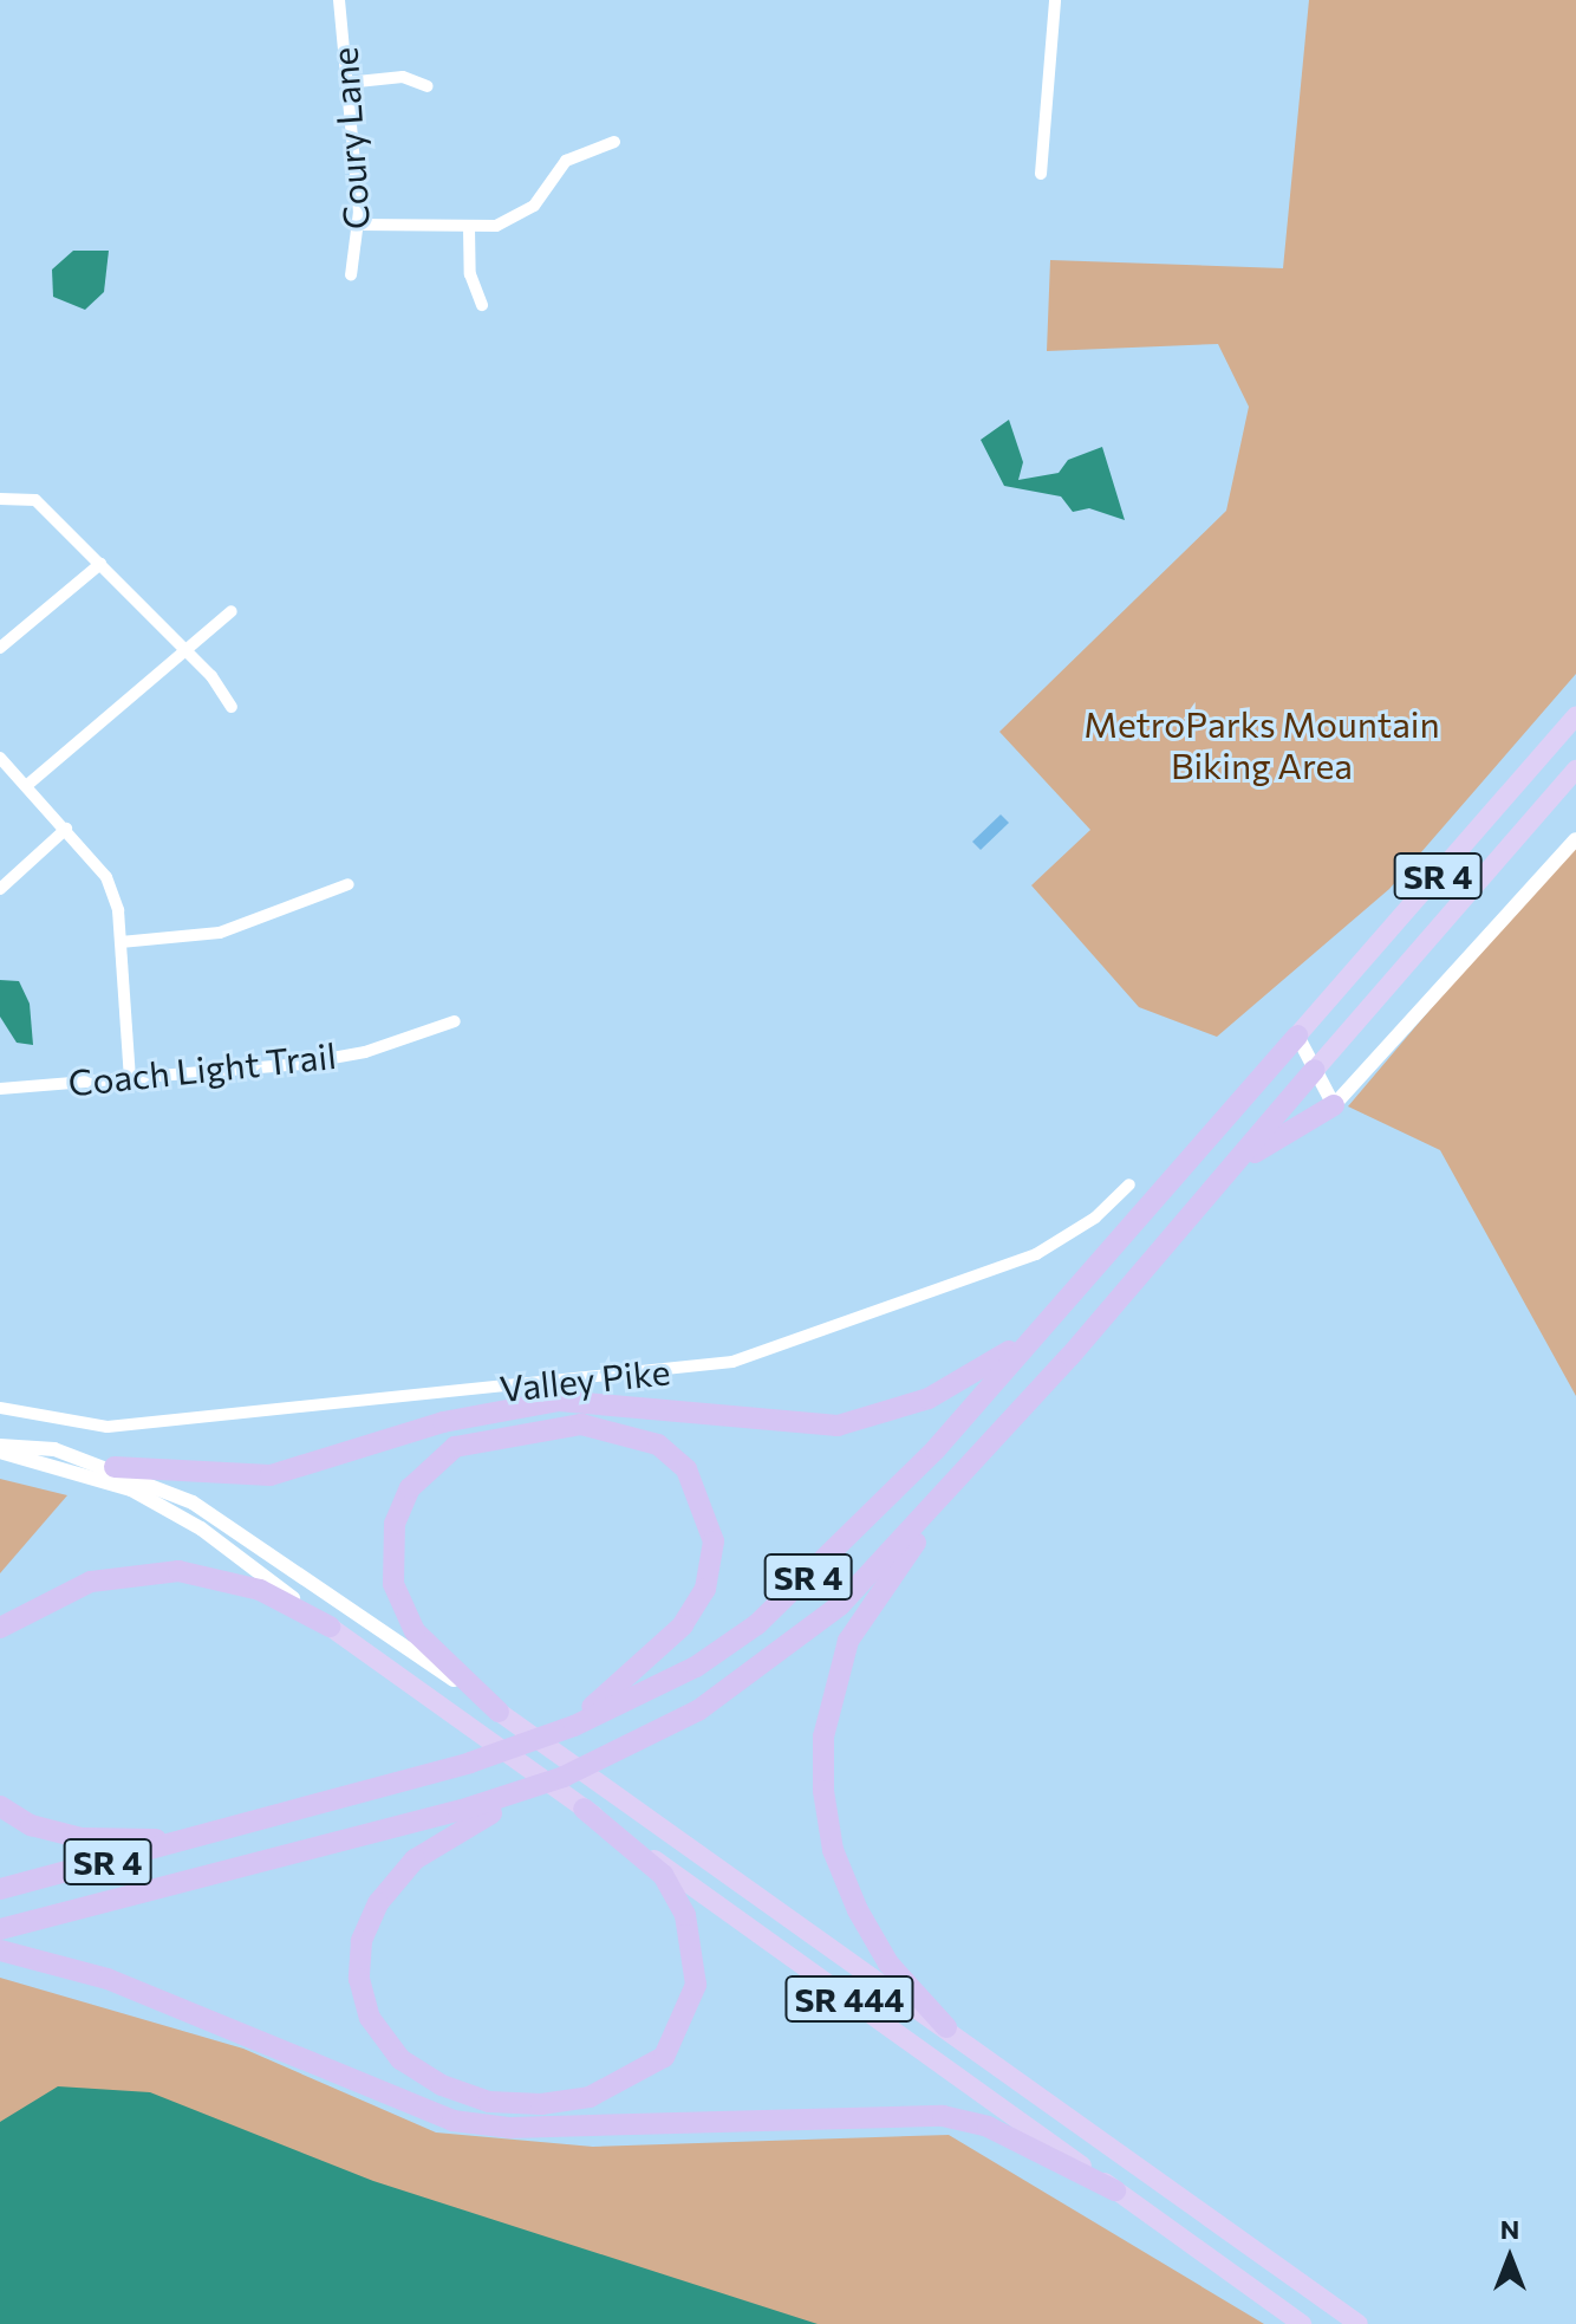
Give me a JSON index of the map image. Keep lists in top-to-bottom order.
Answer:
{
  "streets": {
    "highway": ["SR 4", "SR 444"],
    "street": ["Coury Lane", "Coach Light Trail", "Valley Pike"]
  },
  "parks": ["MetroParks Mountain Biking Area"],
  "north": "top"
}
